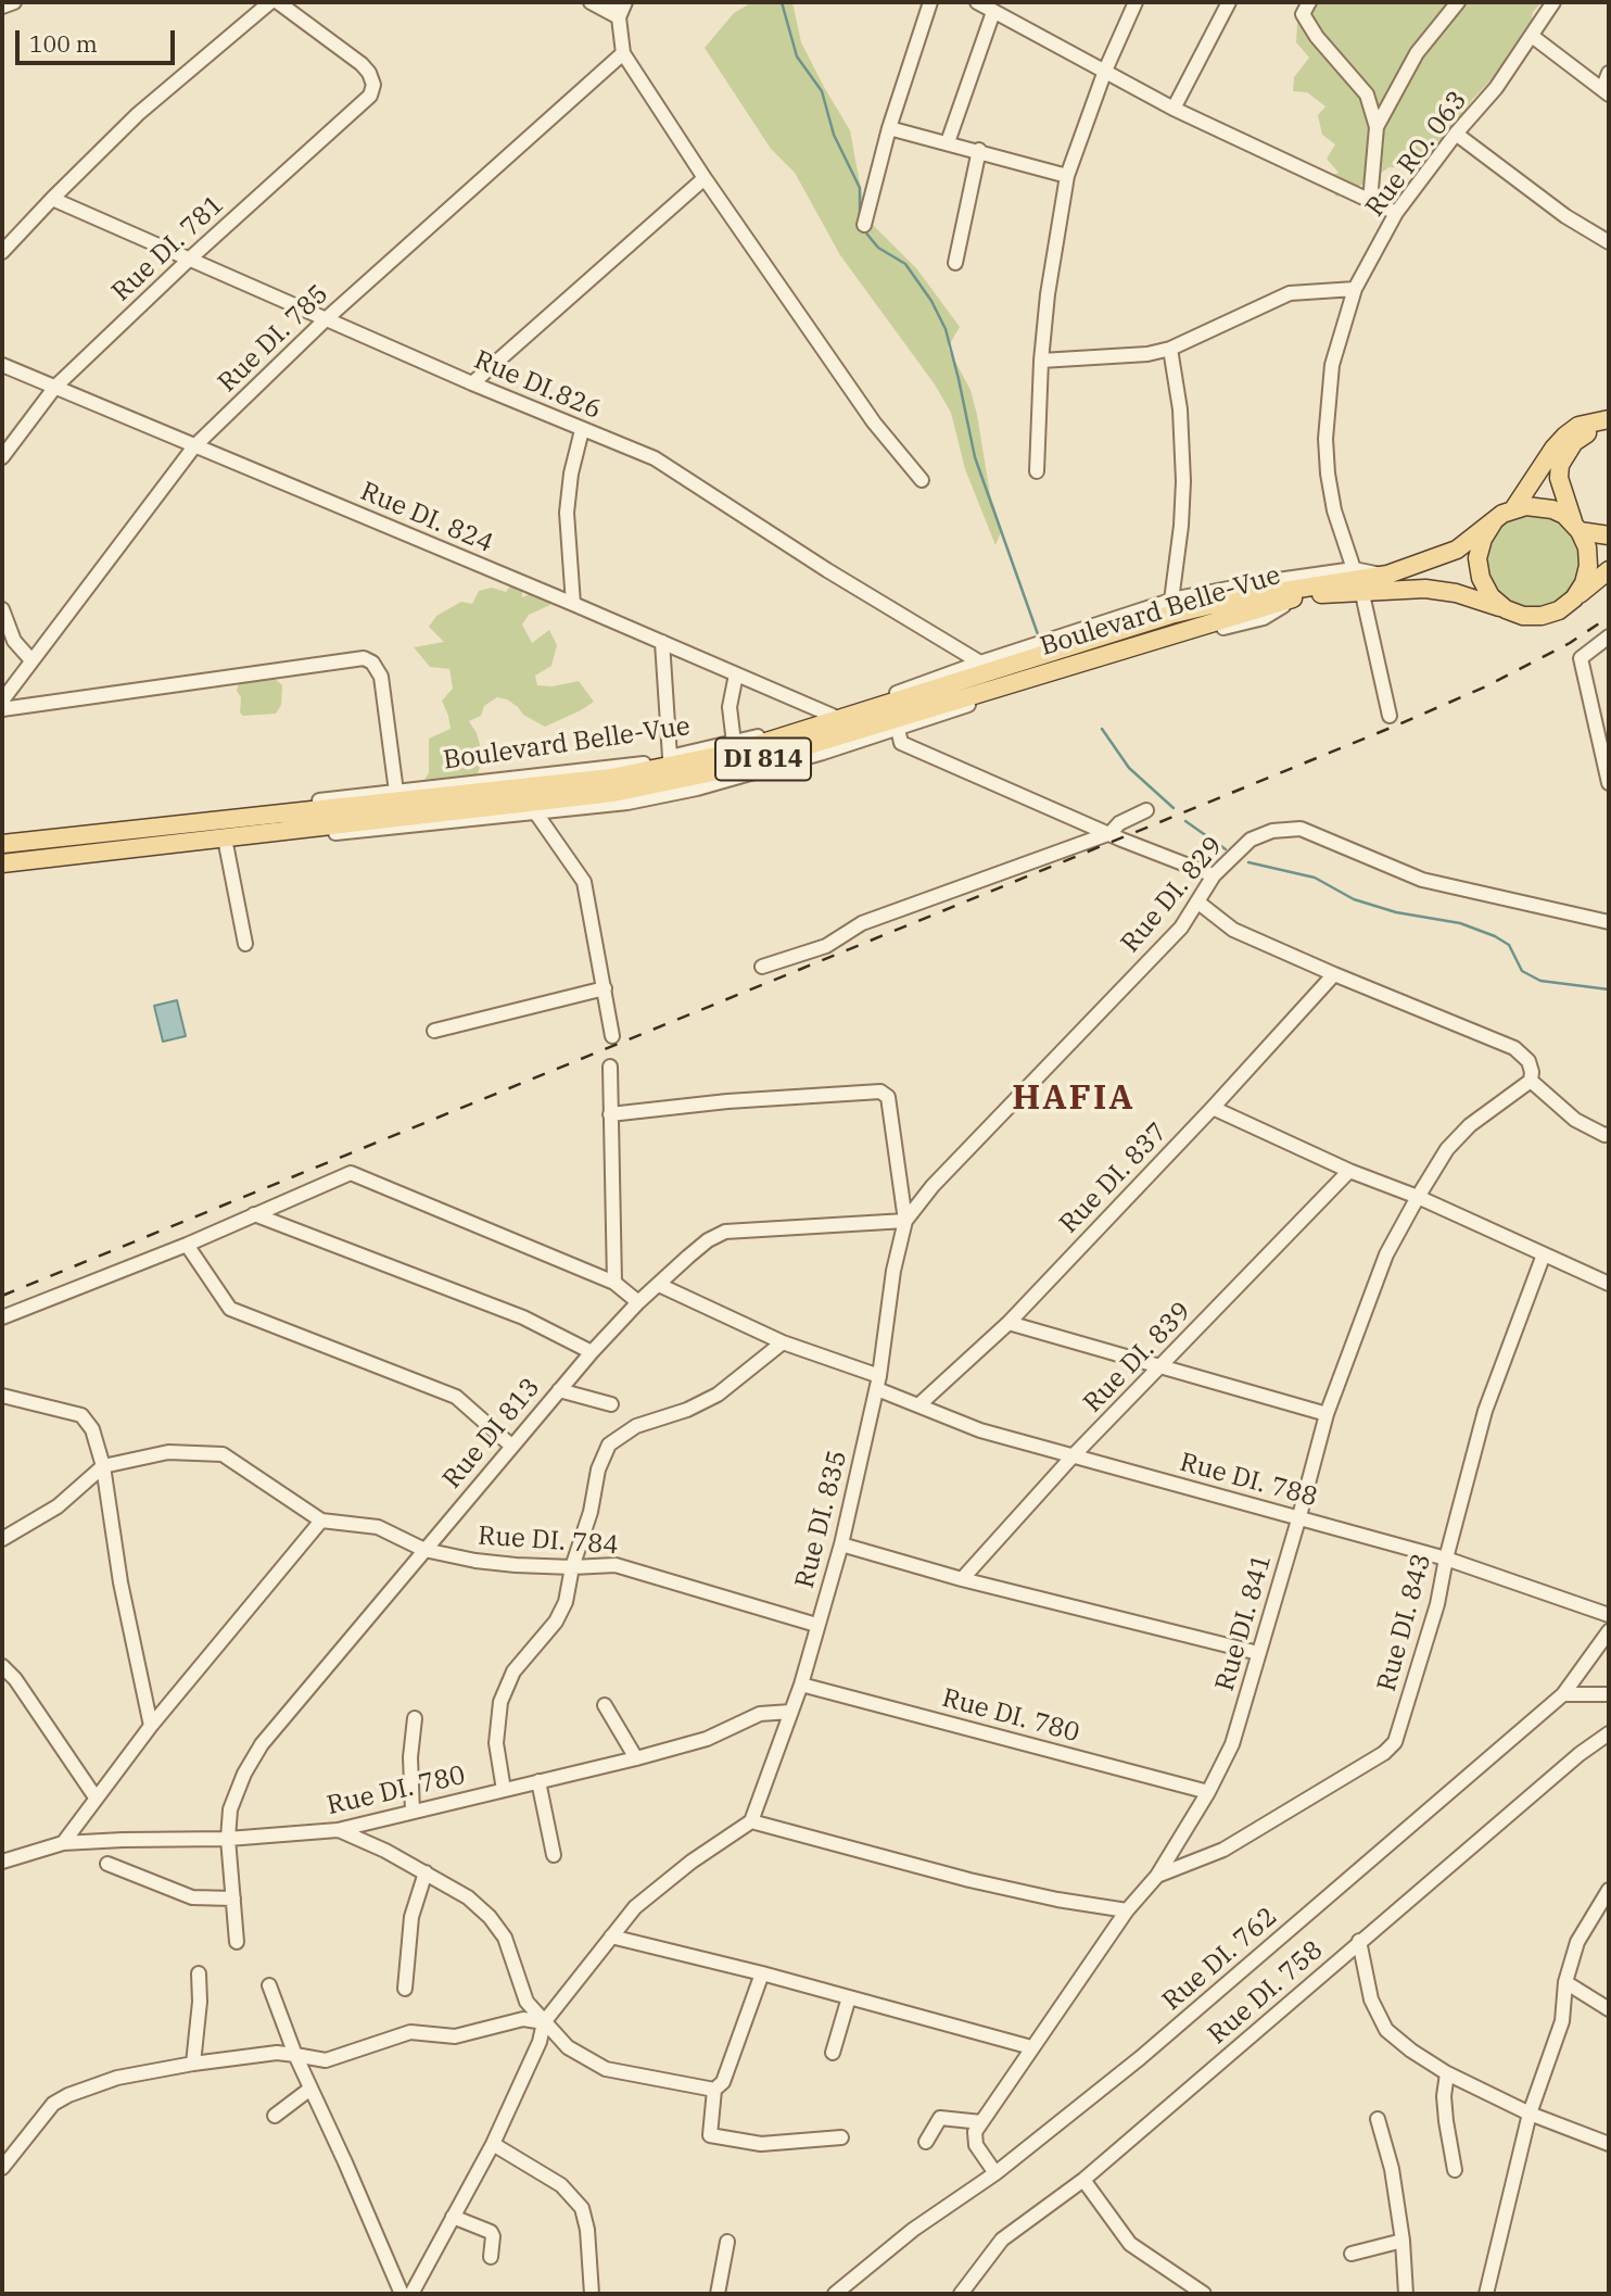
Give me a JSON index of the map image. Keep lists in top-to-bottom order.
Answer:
{
  "streets": {
    "main road": ["Boulevard Belle-Vue", "DI 814"],
    "street": [
      "Rue RO. 063",
      "Rue DI. 781",
      "Rue DI. 785",
      "Rue DI.826",
      "Rue DI. 824",
      "Rue DI. 829",
      "Rue DI. 837",
      "Rue DI. 839",
      "Rue DI 813",
      "Rue DI. 788",
      "Rue DI. 835",
      "Rue DI. 784",
      "Rue DI. 841",
      "Rue DI. 843",
      "Rue DI. 780",
      "Rue DI. 762",
      "Rue DI. 758"
    ]
  },
  "crossings": [
    ["Rue RO. 063", "Boulevard Belle-Vue"],
    ["Rue DI. 781", "Rue DI.826"],
    ["Rue DI. 781", "Rue DI. 824"],
    ["Rue DI. 785", "Rue DI.826"],
    ["Rue DI. 785", "Rue DI. 824"],
    ["Rue DI.826", "Boulevard Belle-Vue"],
    ["Rue DI. 824", "Boulevard Belle-Vue"],
    ["Rue DI. 829", "Rue DI 813"],
    ["Rue DI. 829", "Rue DI. 835"],
    ["Rue DI. 837", "Rue DI. 788"],
    ["Rue DI. 839", "Rue DI. 788"],
    ["Rue DI 813", "Rue DI. 788"],
    ["Rue DI 813", "Rue DI. 835"],
    ["Rue DI 813", "Rue DI. 784"],
    ["Rue DI 813", "Rue DI. 780"],
    ["Rue DI. 788", "Rue DI. 835"],
    ["Rue DI. 788", "Rue DI. 841"],
    ["Rue DI. 788", "Rue DI. 843"],
    ["Rue DI. 835", "Rue DI. 784"],
    ["Rue DI. 835", "Rue DI. 780"],
    ["Rue DI. 841", "Rue DI. 843"],
    ["Rue DI. 841", "Rue DI. 780"]
  ],
  "districts": ["HAFIA"],
  "scale_bar": "100 m"
}
